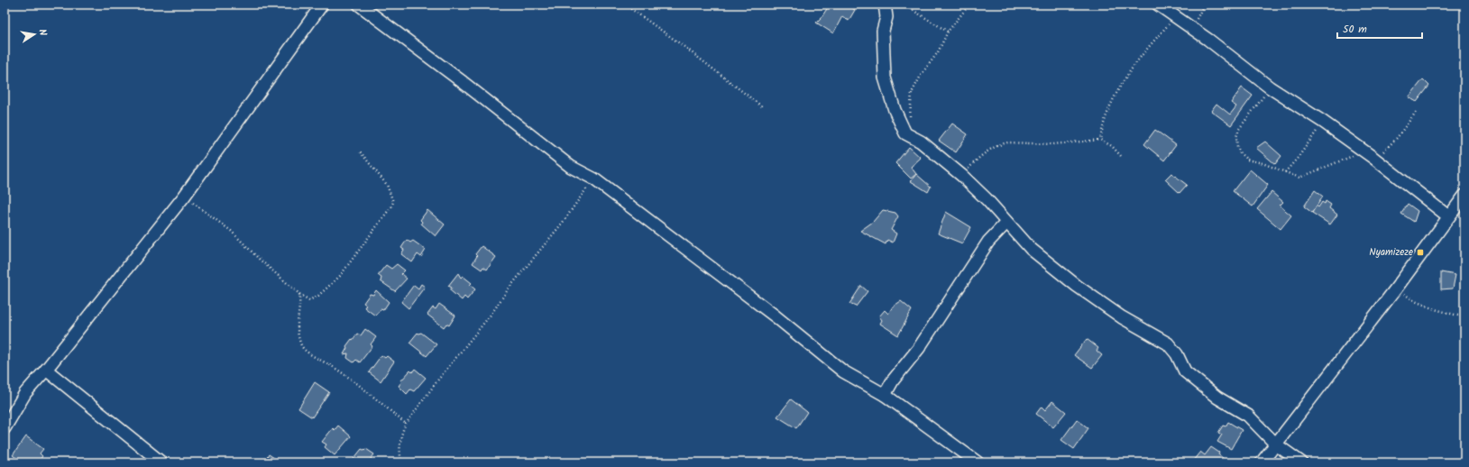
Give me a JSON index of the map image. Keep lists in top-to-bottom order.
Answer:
{
  "places": {
    "transit": ["Nyamizeze"]
  },
  "scale_bar": "50 m",
  "north": "right"
}
